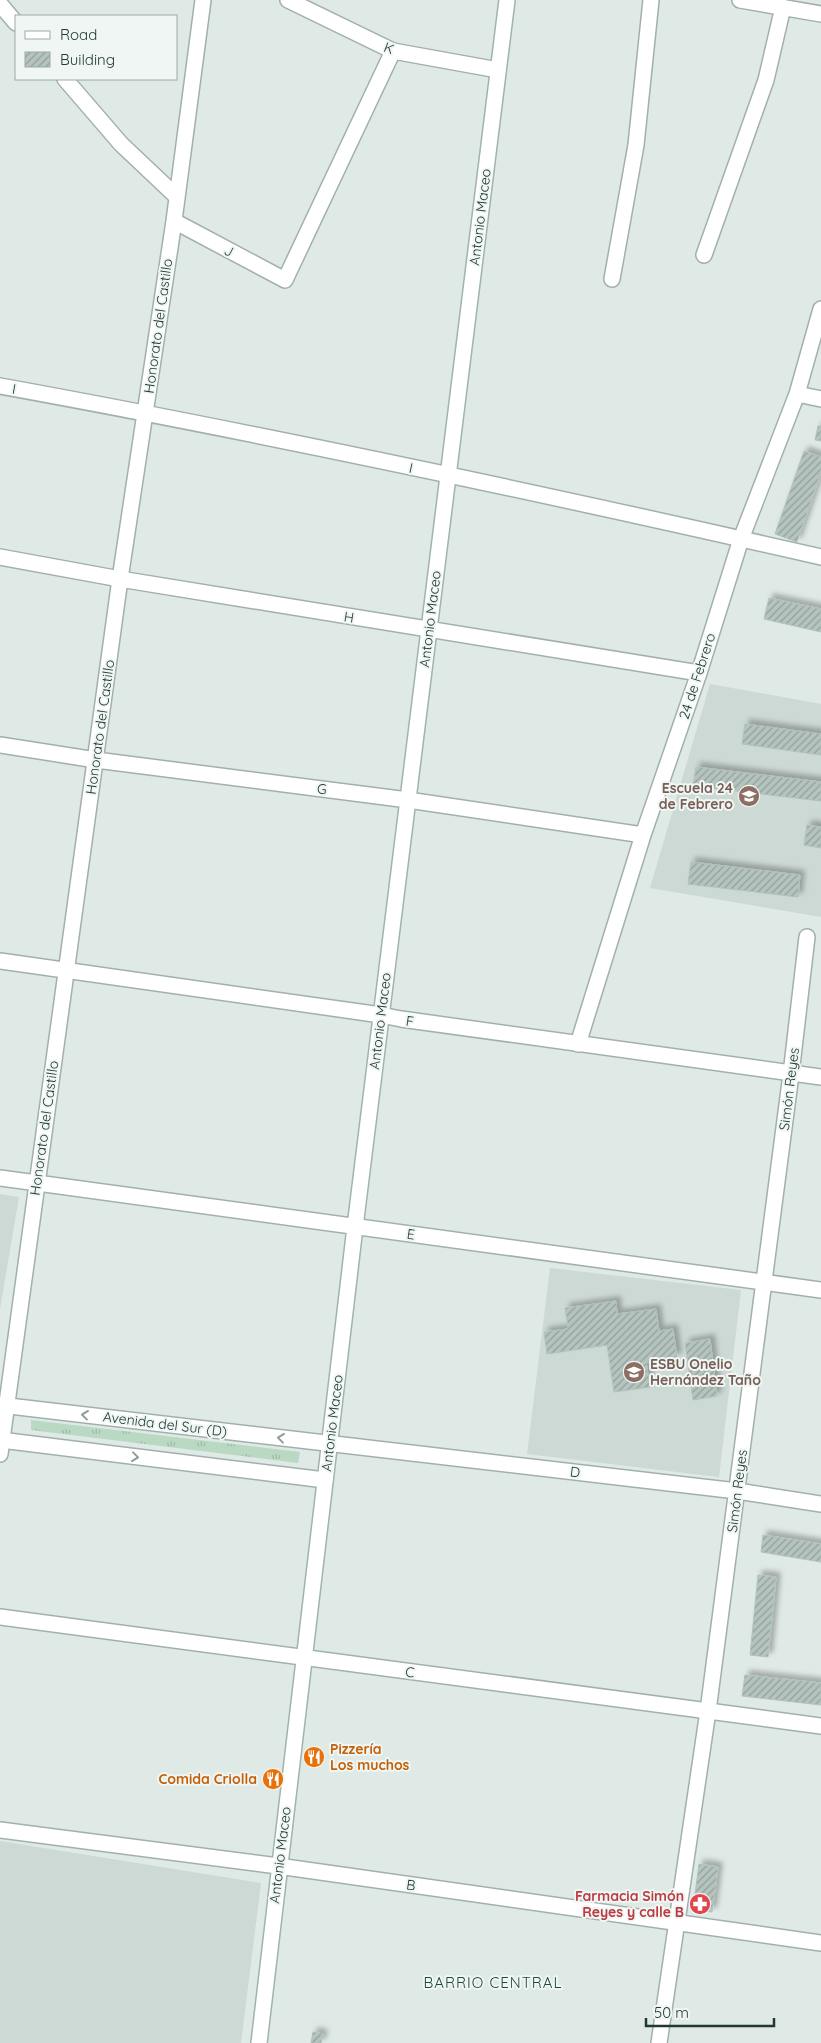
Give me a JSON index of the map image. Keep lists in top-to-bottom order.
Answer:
{
  "streets": {
    "street": [
      "K",
      "Antonio Maceo",
      "J",
      "Honorato del Castillo",
      "I",
      "H",
      "24 de Febrero",
      "G",
      "F",
      "Simón Reyes",
      "E",
      "Avenida del Sur (D)",
      "D",
      "C",
      "B"
    ]
  },
  "crossings": [
    ["K", "Antonio Maceo"],
    ["K", "J"],
    ["Antonio Maceo", "I"],
    ["Antonio Maceo", "H"],
    ["Antonio Maceo", "G"],
    ["Antonio Maceo", "F"],
    ["Antonio Maceo", "E"],
    ["Antonio Maceo", "Avenida del Sur (D)"],
    ["Antonio Maceo", "D"],
    ["Antonio Maceo", "C"],
    ["Antonio Maceo", "B"],
    ["J", "Honorato del Castillo"],
    ["Honorato del Castillo", "I"],
    ["Honorato del Castillo", "H"],
    ["Honorato del Castillo", "G"],
    ["Honorato del Castillo", "F"],
    ["Honorato del Castillo", "E"],
    ["Honorato del Castillo", "Avenida del Sur (D)"],
    ["I", "24 de Febrero"],
    ["H", "24 de Febrero"],
    ["24 de Febrero", "G"],
    ["24 de Febrero", "F"],
    ["F", "Simón Reyes"],
    ["Simón Reyes", "E"],
    ["Simón Reyes", "D"],
    ["Simón Reyes", "C"],
    ["Simón Reyes", "B"],
    ["Avenida del Sur (D)", "D"]
  ],
  "districts": ["BARRIO CENTRAL"],
  "places": {
    "school or university": ["Escuela 24 de Febrero", "ESBU Onelio Hernández Taño"],
    "restaurant": ["Pizzería Los muchos", "Comida Criolla"],
    "pharmacy": ["Farmacia Simón Reyes y calle B"]
  },
  "legend": ["Road", "Building"],
  "scale_bar": "50 m"
}
